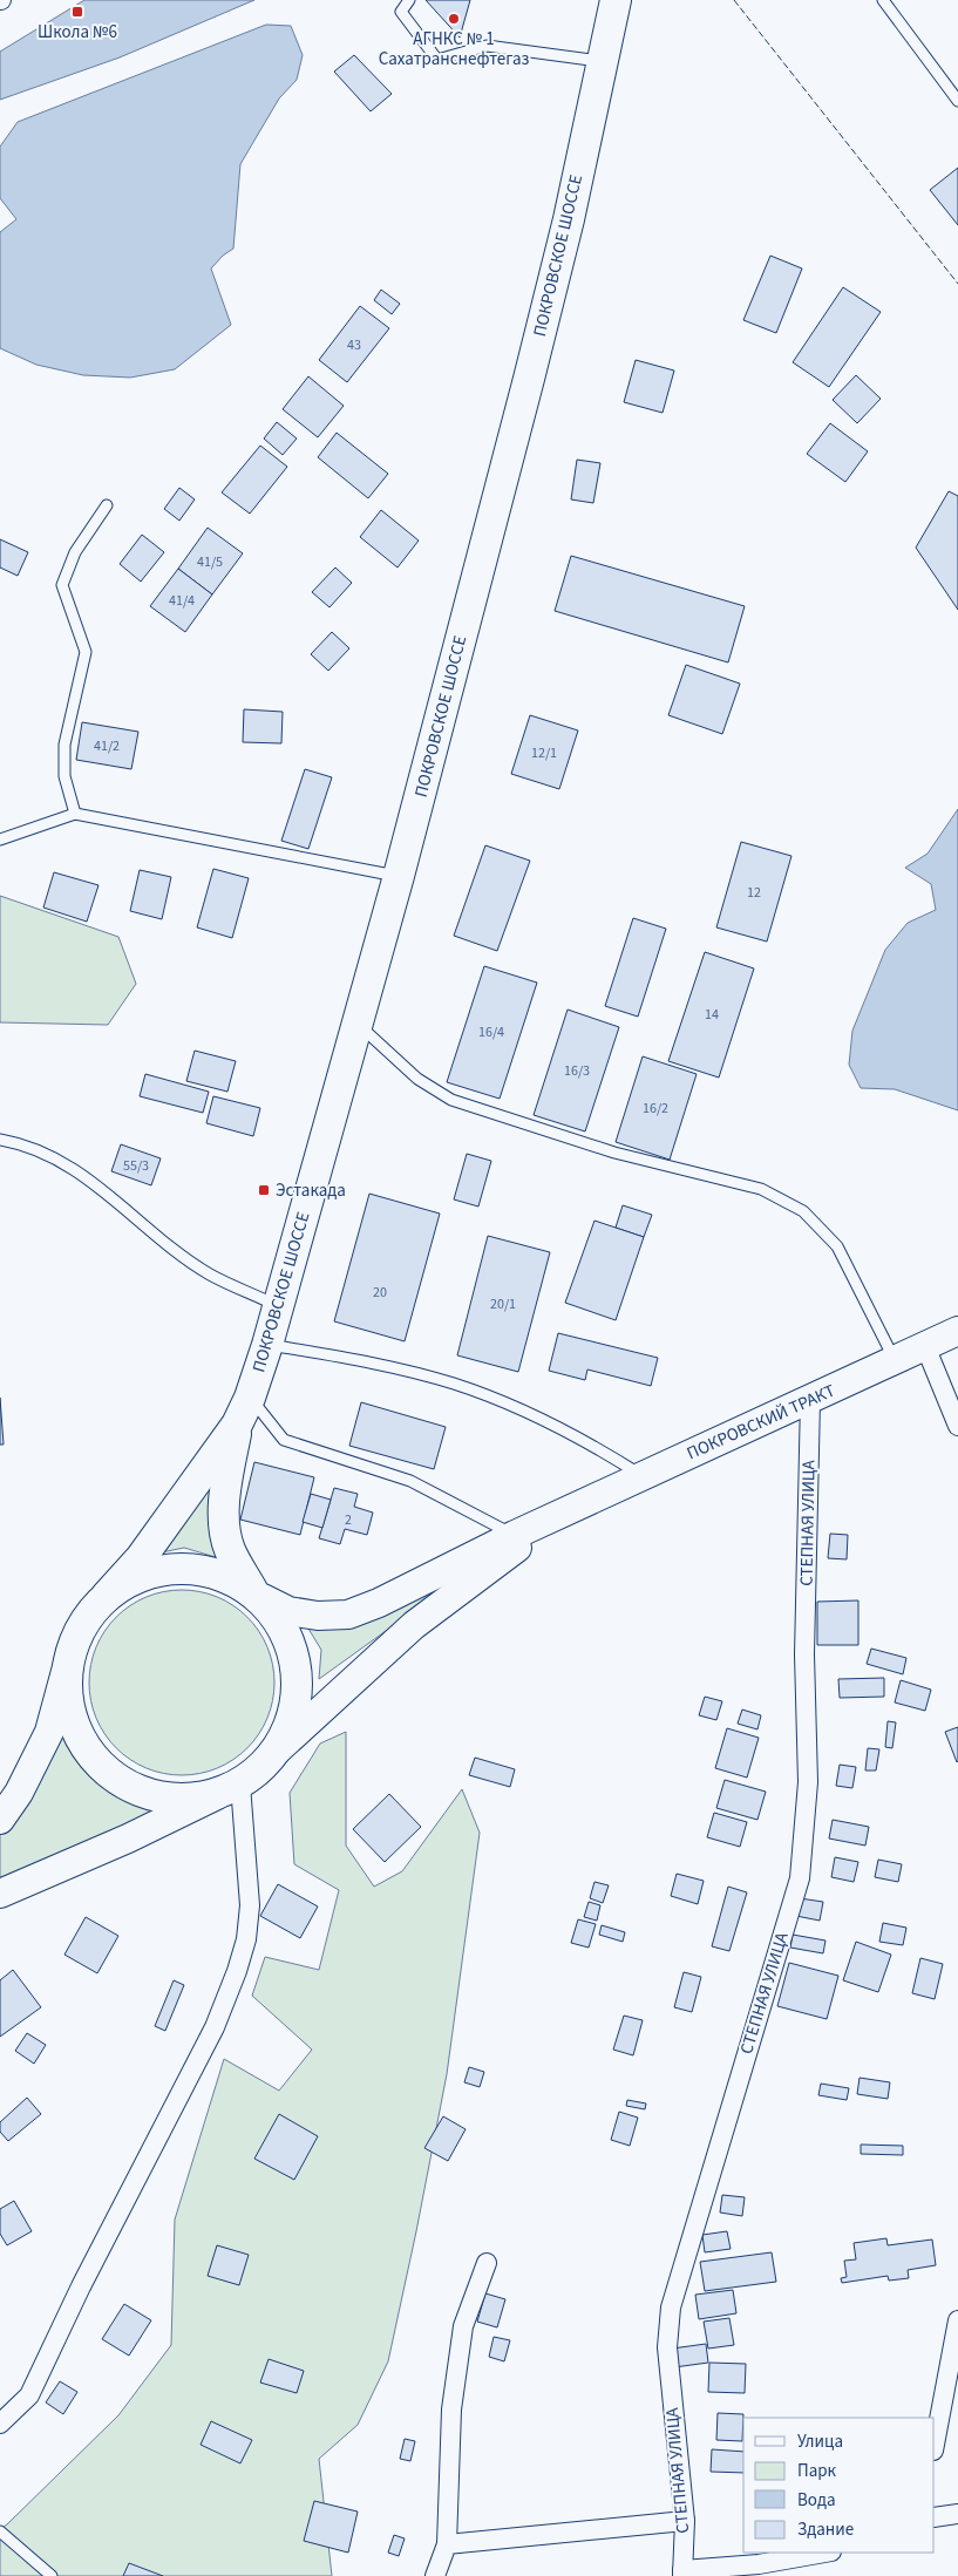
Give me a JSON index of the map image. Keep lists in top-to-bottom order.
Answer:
{
  "streets": {
    "main road": ["ПОКРОВСКОЕ ШОССЕ", "ПОКРОВСКИЙ ТРАКТ"],
    "street": ["СТЕПНАЯ УЛИЦА"]
  },
  "crossings": [
    ["ПОКРОВСКИЙ ТРАКТ", "СТЕПНАЯ УЛИЦА"]
  ],
  "places": {
    "transit": ["Школа №6", "Эстакада"],
    "other": ["АГНКС № 1 Сахатранснефтегаз"]
  },
  "house_numbers": [
    "43",
    "41/5",
    "41/4",
    "41/2",
    "12/1",
    "12",
    "14",
    "16/4",
    "16/3",
    "16/2",
    "55/3",
    "20",
    "20/1",
    "2"
  ],
  "legend": [
    "Улица",
    "Парк",
    "Вода",
    "Здание"
  ]
}
